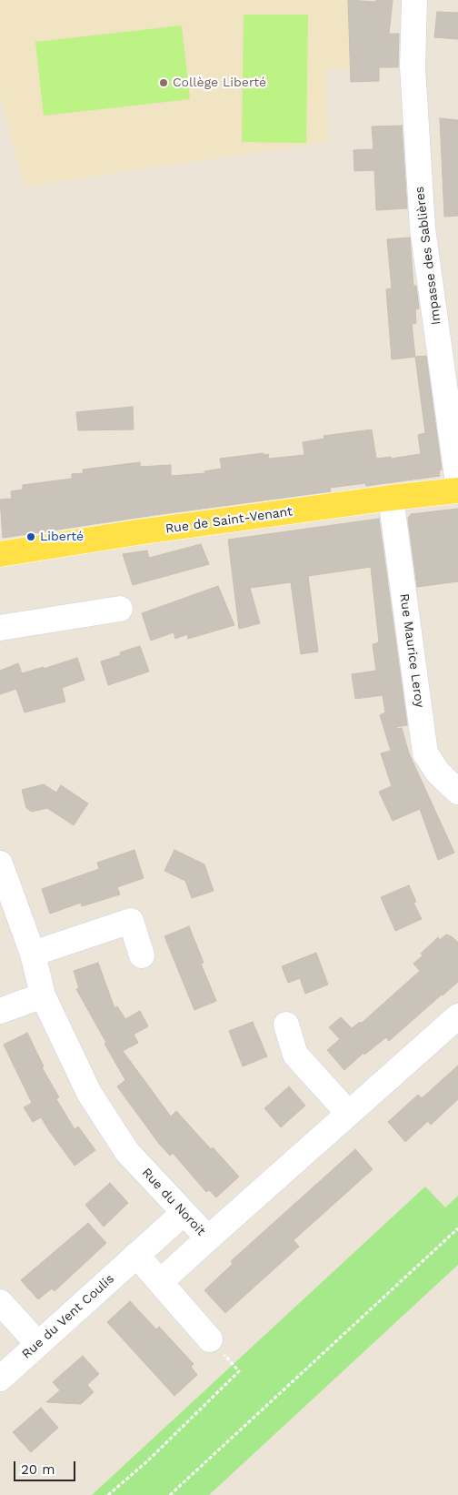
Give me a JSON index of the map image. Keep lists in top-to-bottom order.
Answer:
{
  "streets": {
    "main road": ["Rue de Saint-Venant"],
    "street": [
      "Impasse des Sablières",
      "Rue Maurice Leroy",
      "Rue du Noroit",
      "Rue du Vent Coulis"
    ]
  },
  "crossings": [
    ["Rue de Saint-Venant", "Rue Maurice Leroy"],
    ["Rue du Noroit", "Rue du Vent Coulis"]
  ],
  "places": ["Collège Liberté", "Liberté"],
  "scale_bar": "20 m"
}
